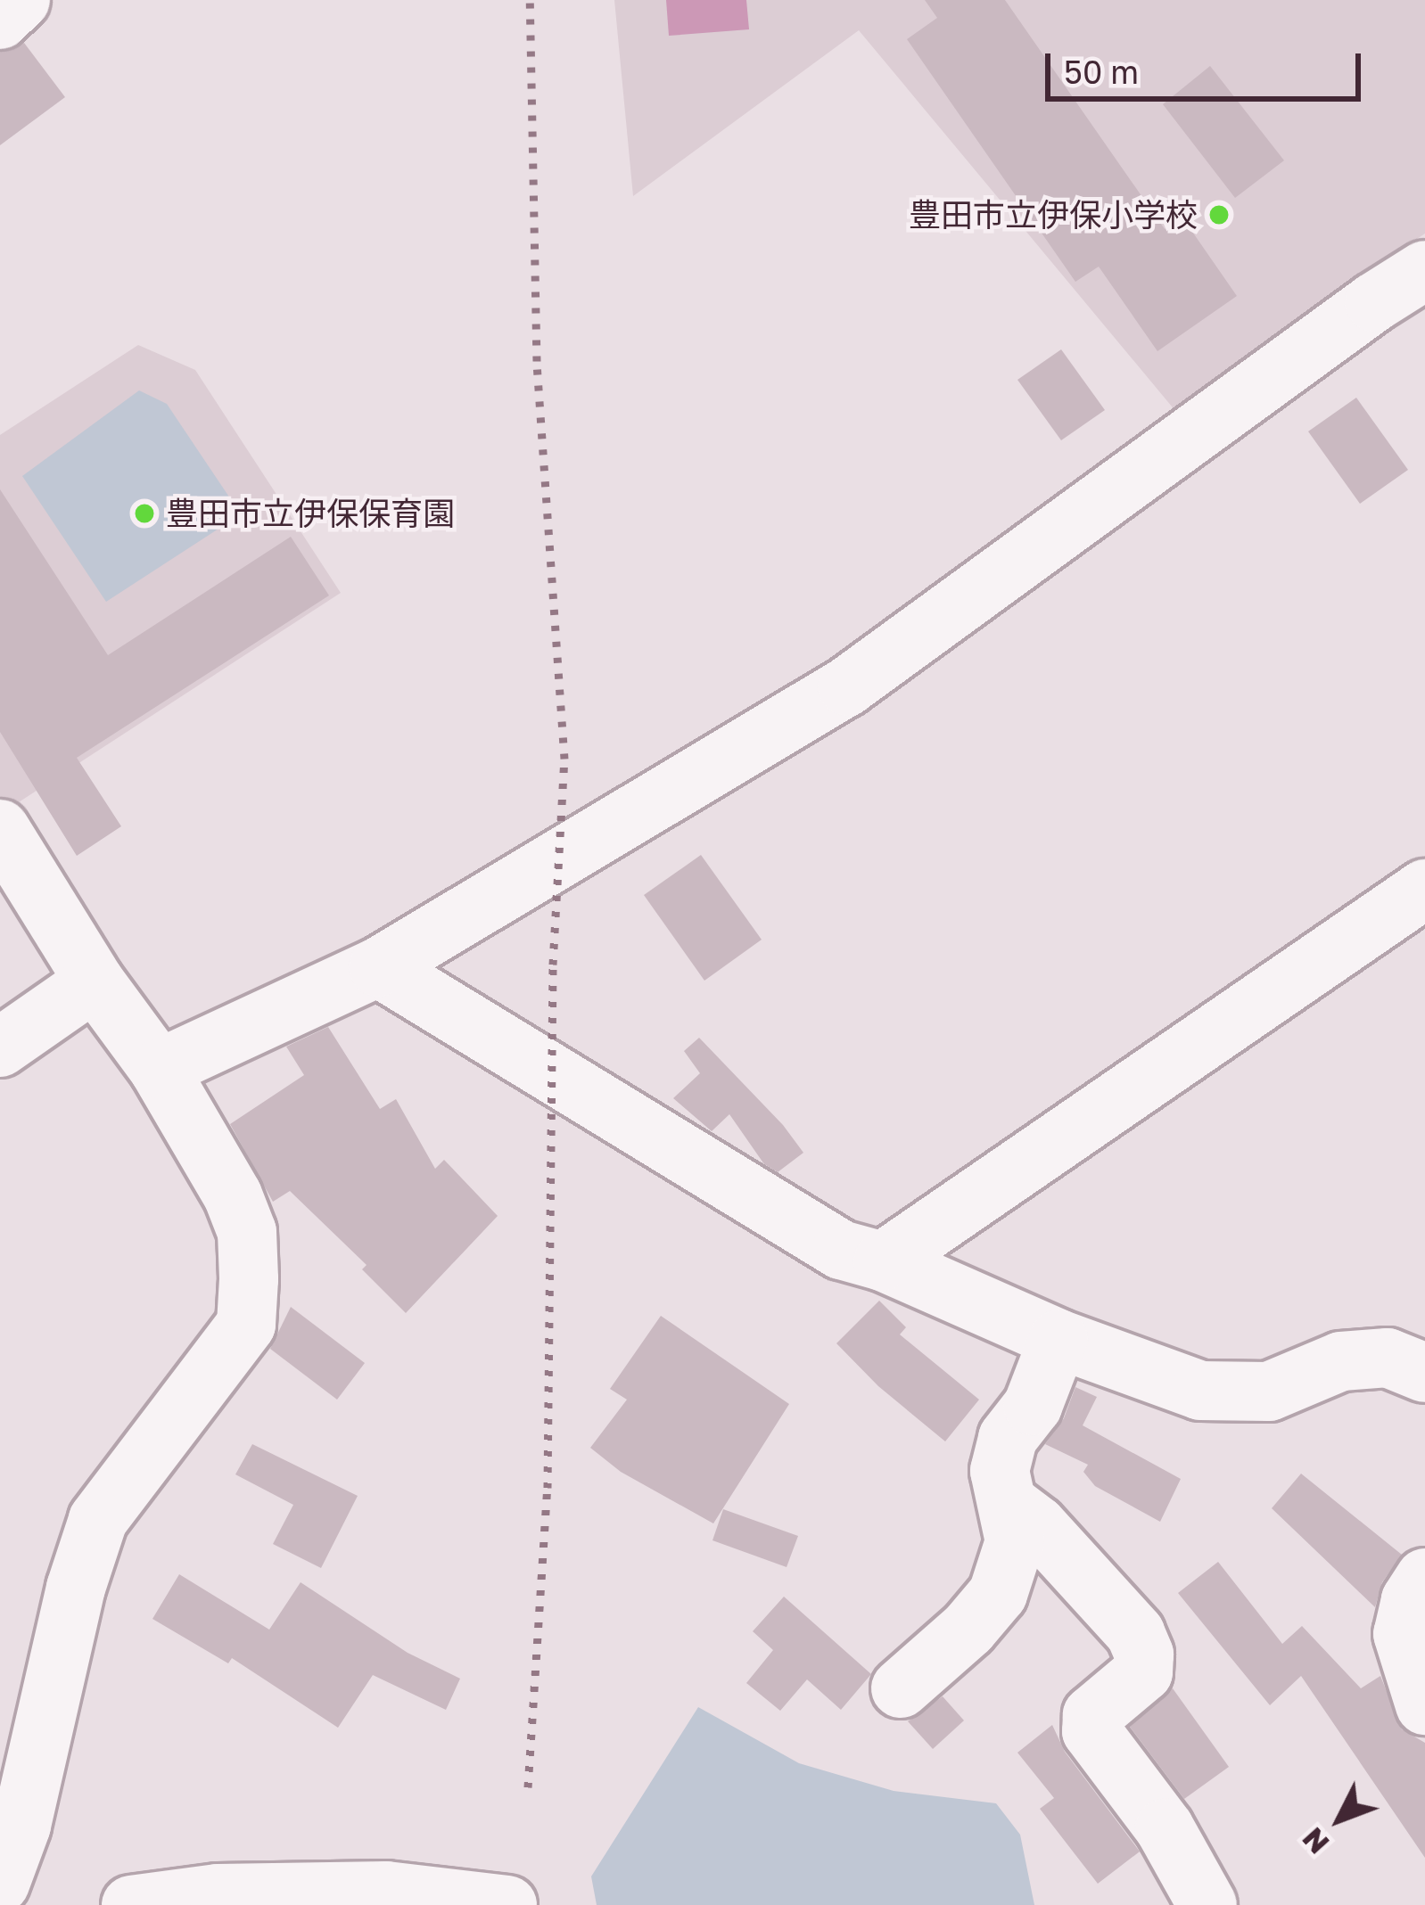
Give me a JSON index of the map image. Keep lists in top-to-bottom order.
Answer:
{
  "places": ["豊田市立伊保小学校", "豊田市立伊保保育園"],
  "scale_bar": "50 m",
  "north": "bottom left"
}
